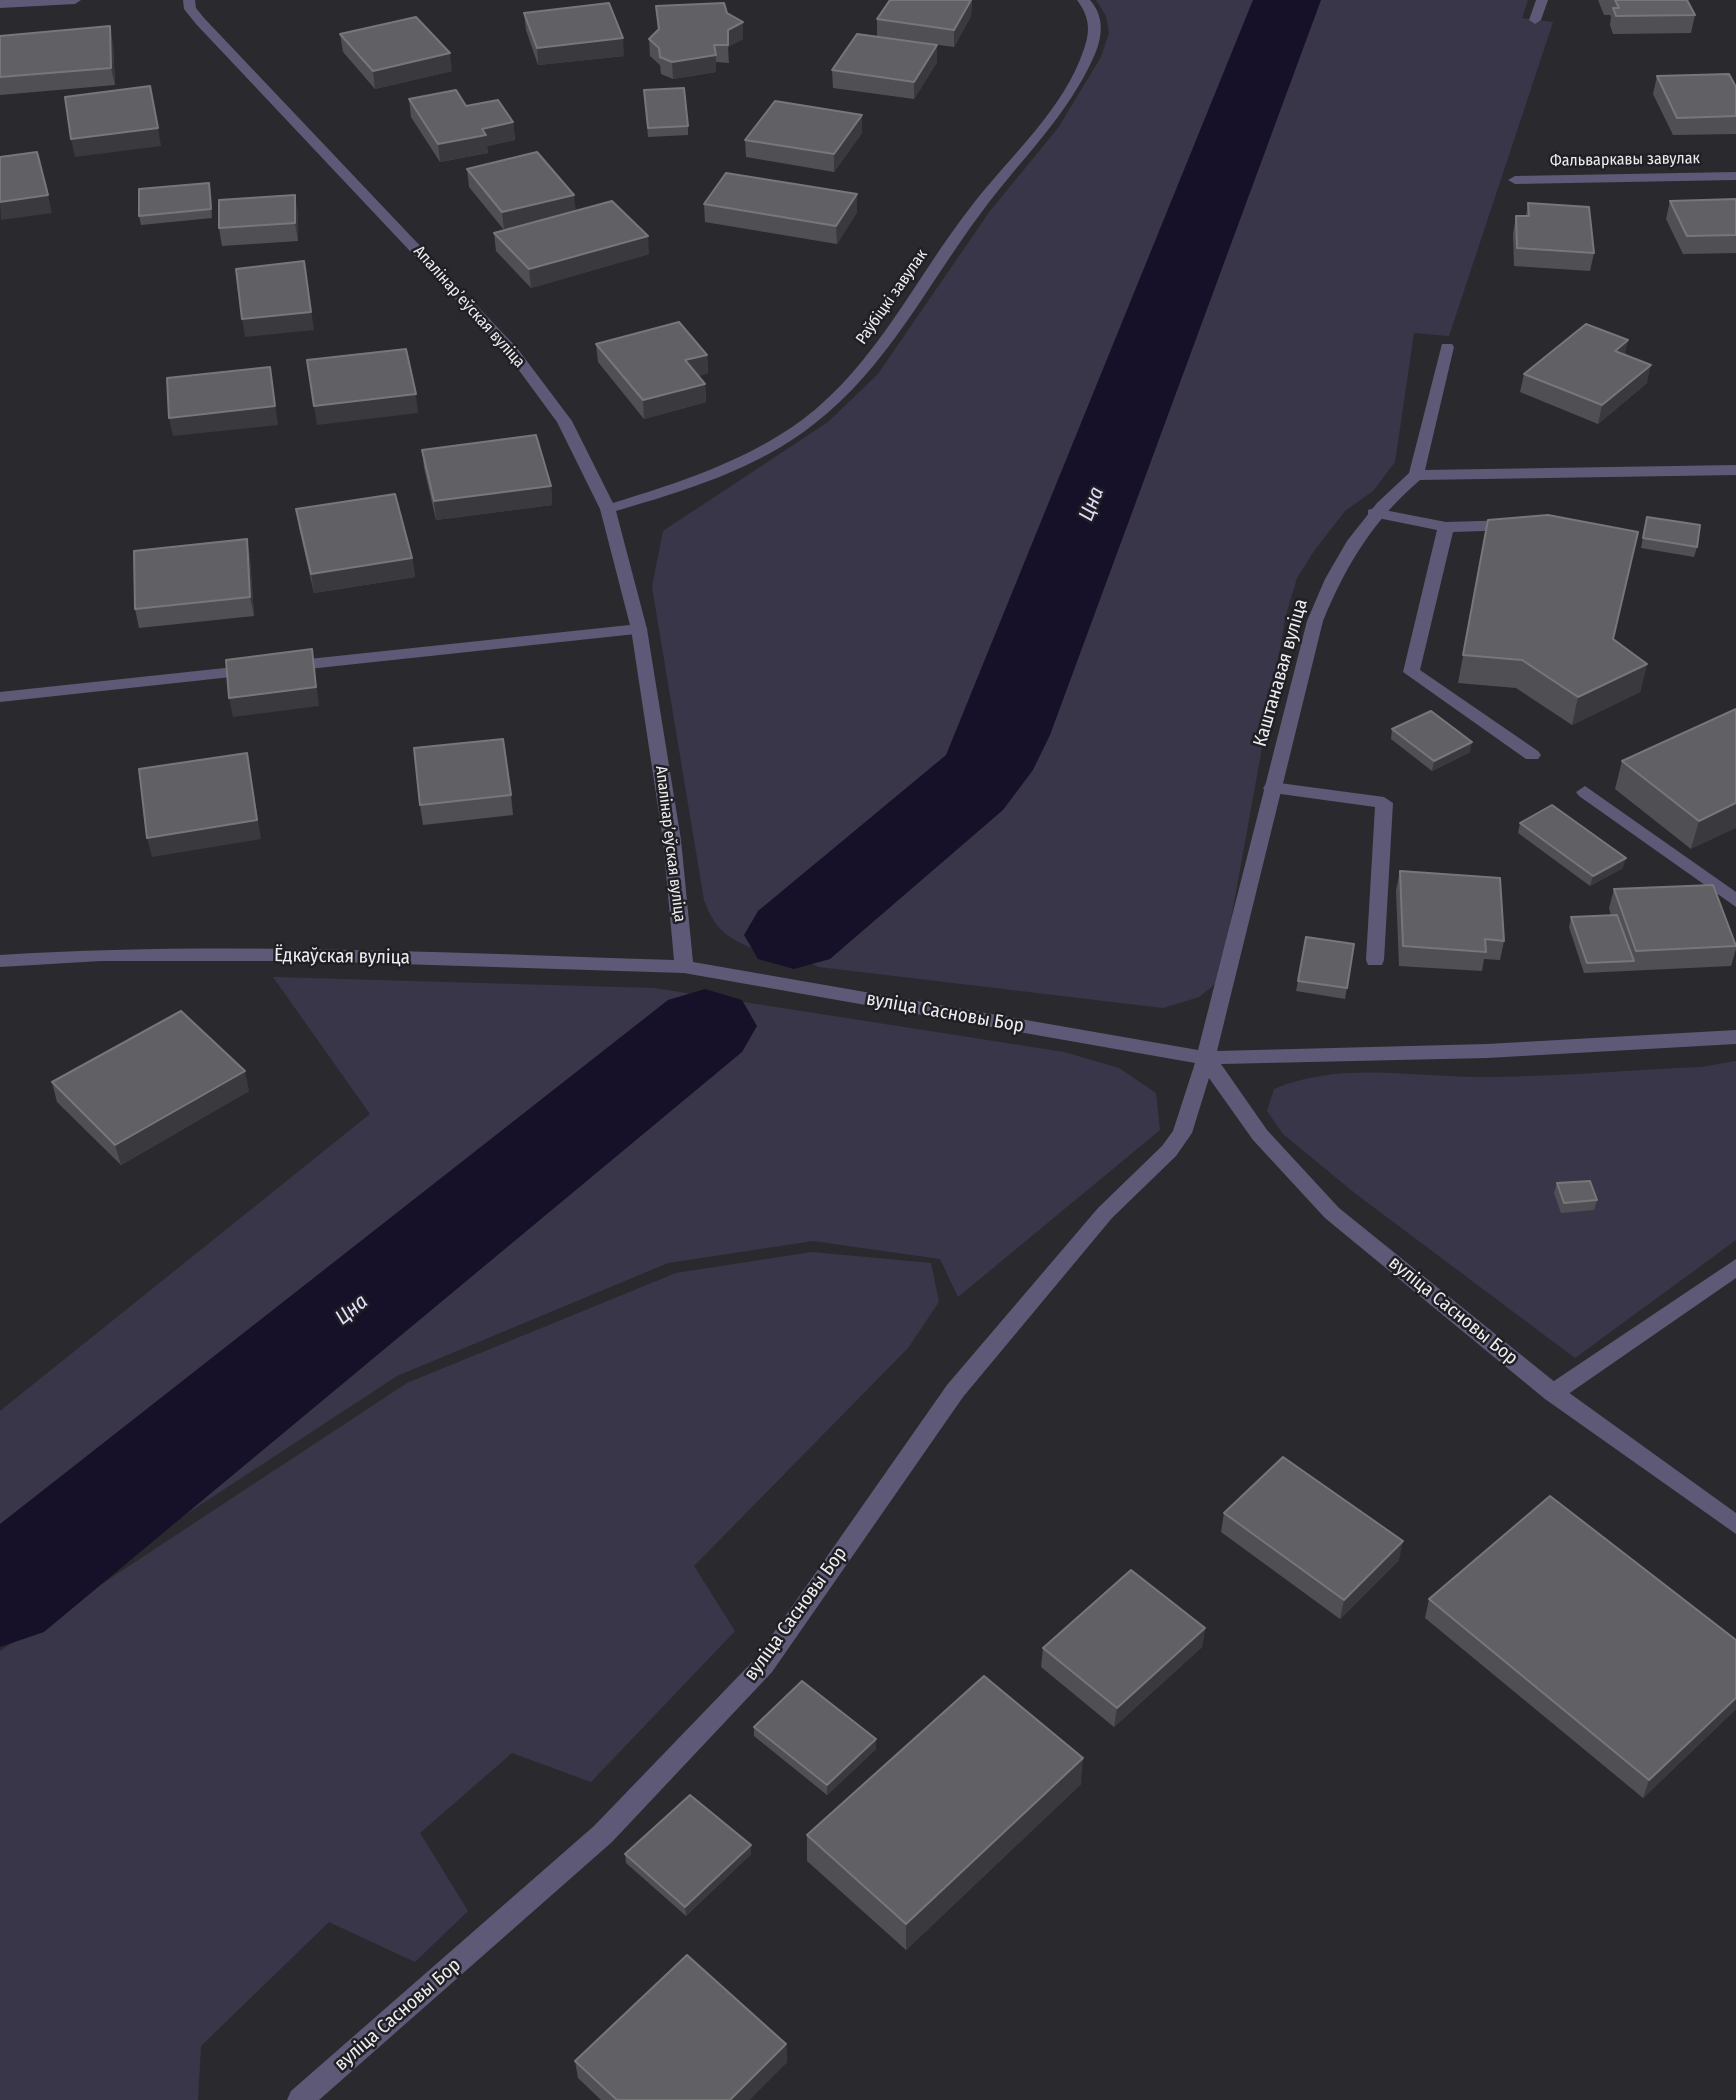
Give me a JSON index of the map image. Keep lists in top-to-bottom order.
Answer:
{
  "streets": {
    "street": [
      "Фальваркавы завулак",
      "Раўбіцкі завулак",
      "Апалінарʼеўская вуліца",
      "Каштанавая вуліца",
      "Ёдкаўская вуліца",
      "вуліца Сасновы Бор"
    ]
  },
  "crossings": [
    ["Раўбіцкі завулак", "Апалінарʼеўская вуліца"],
    ["Апалінарʼеўская вуліца", "Ёдкаўская вуліца"],
    ["Апалінарʼеўская вуліца", "вуліца Сасновы Бор"],
    ["Каштанавая вуліца", "вуліца Сасновы Бор"],
    ["Ёдкаўская вуліца", "вуліца Сасновы Бор"]
  ],
  "water": ["Цна"]
}
